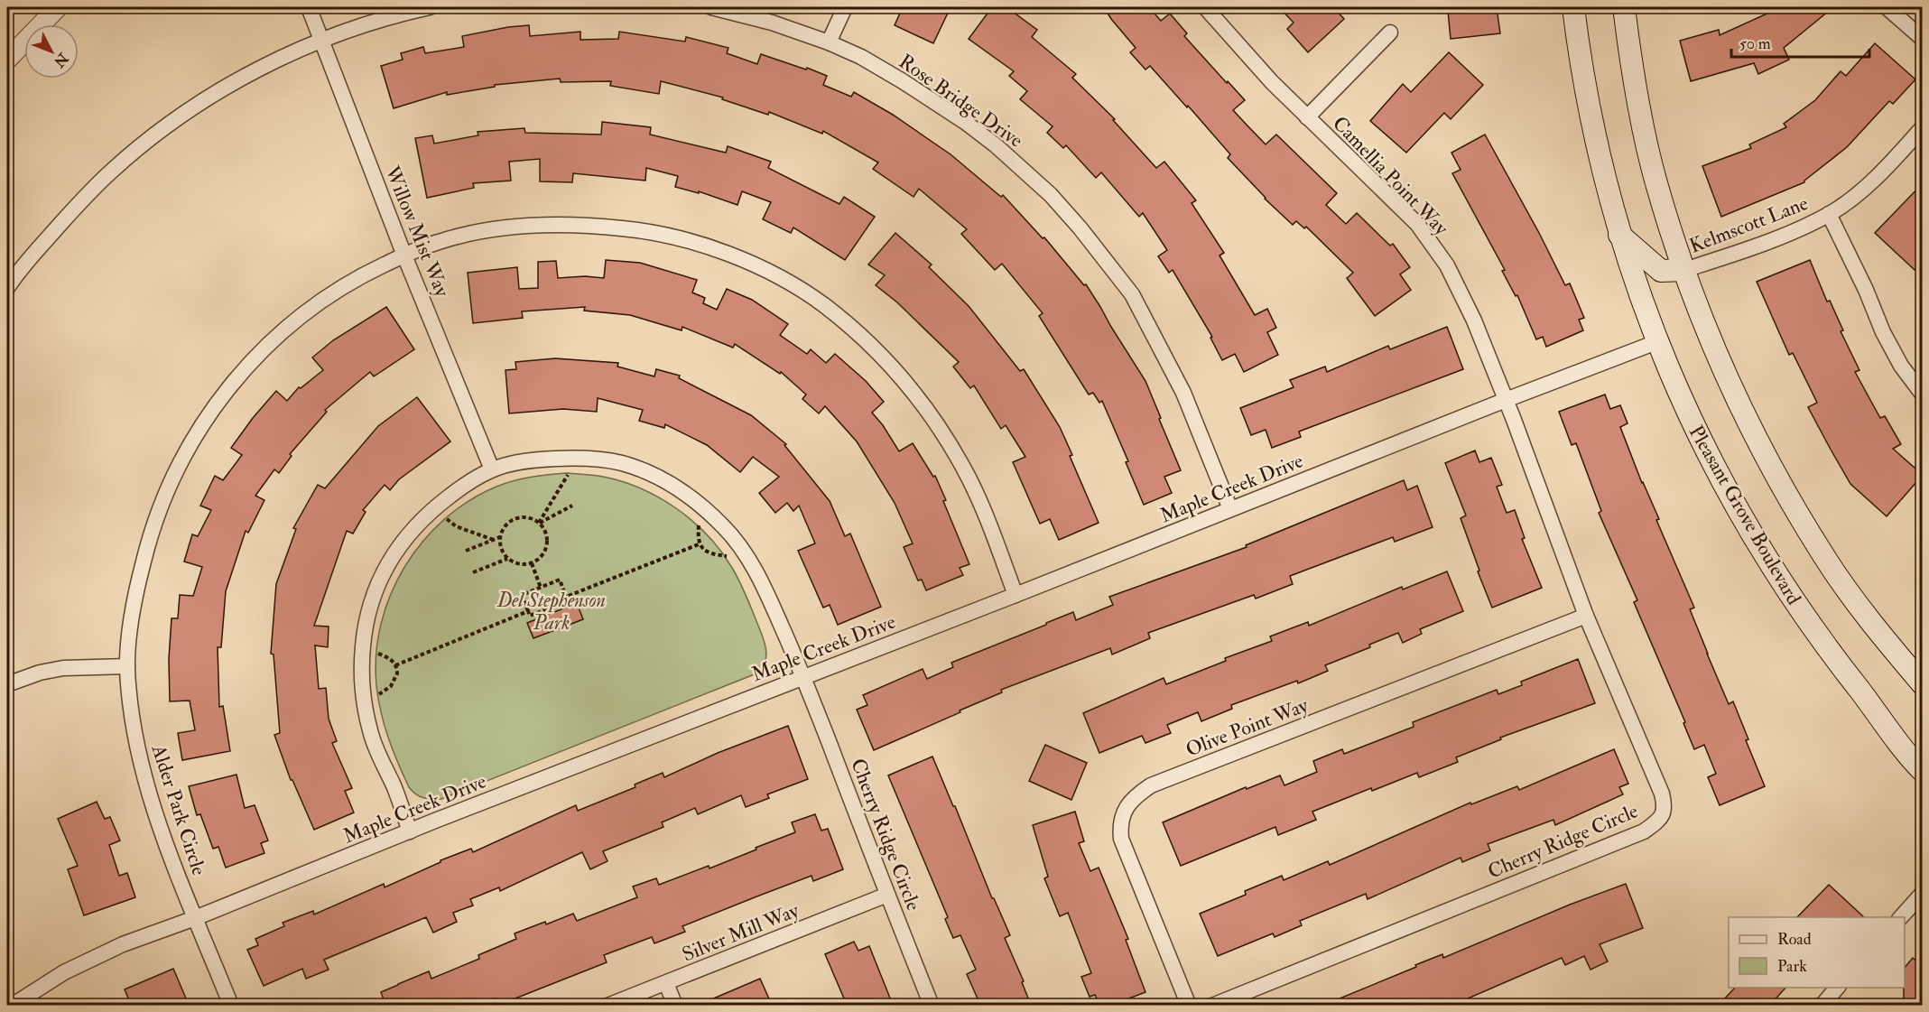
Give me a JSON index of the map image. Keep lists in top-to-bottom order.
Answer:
{
  "streets": {
    "main road": ["Pleasant Grove Boulevard"],
    "street": [
      "Rose Bridge Drive",
      "Camellia Point Way",
      "Kelmscott Lane",
      "Willow Mist Way",
      "Maple Creek Drive",
      "Olive Point Way",
      "Alder Park Circle",
      "Cherry Ridge Circle",
      "Silver Mill Way"
    ]
  },
  "crossings": [
    ["Rose Bridge Drive", "Maple Creek Drive"],
    ["Camellia Point Way", "Maple Creek Drive"],
    ["Camellia Point Way", "Cherry Ridge Circle"],
    ["Willow Mist Way", "Alder Park Circle"],
    ["Willow Mist Way", "Cherry Ridge Circle"],
    ["Maple Creek Drive", "Pleasant Grove Boulevard"],
    ["Maple Creek Drive", "Alder Park Circle"],
    ["Maple Creek Drive", "Cherry Ridge Circle"],
    ["Olive Point Way", "Cherry Ridge Circle"],
    ["Cherry Ridge Circle", "Silver Mill Way"]
  ],
  "parks": ["Del Stephenson Park"],
  "legend": ["Road", "Park"],
  "scale_bar": "50 m",
  "north": "bottom right"
}
